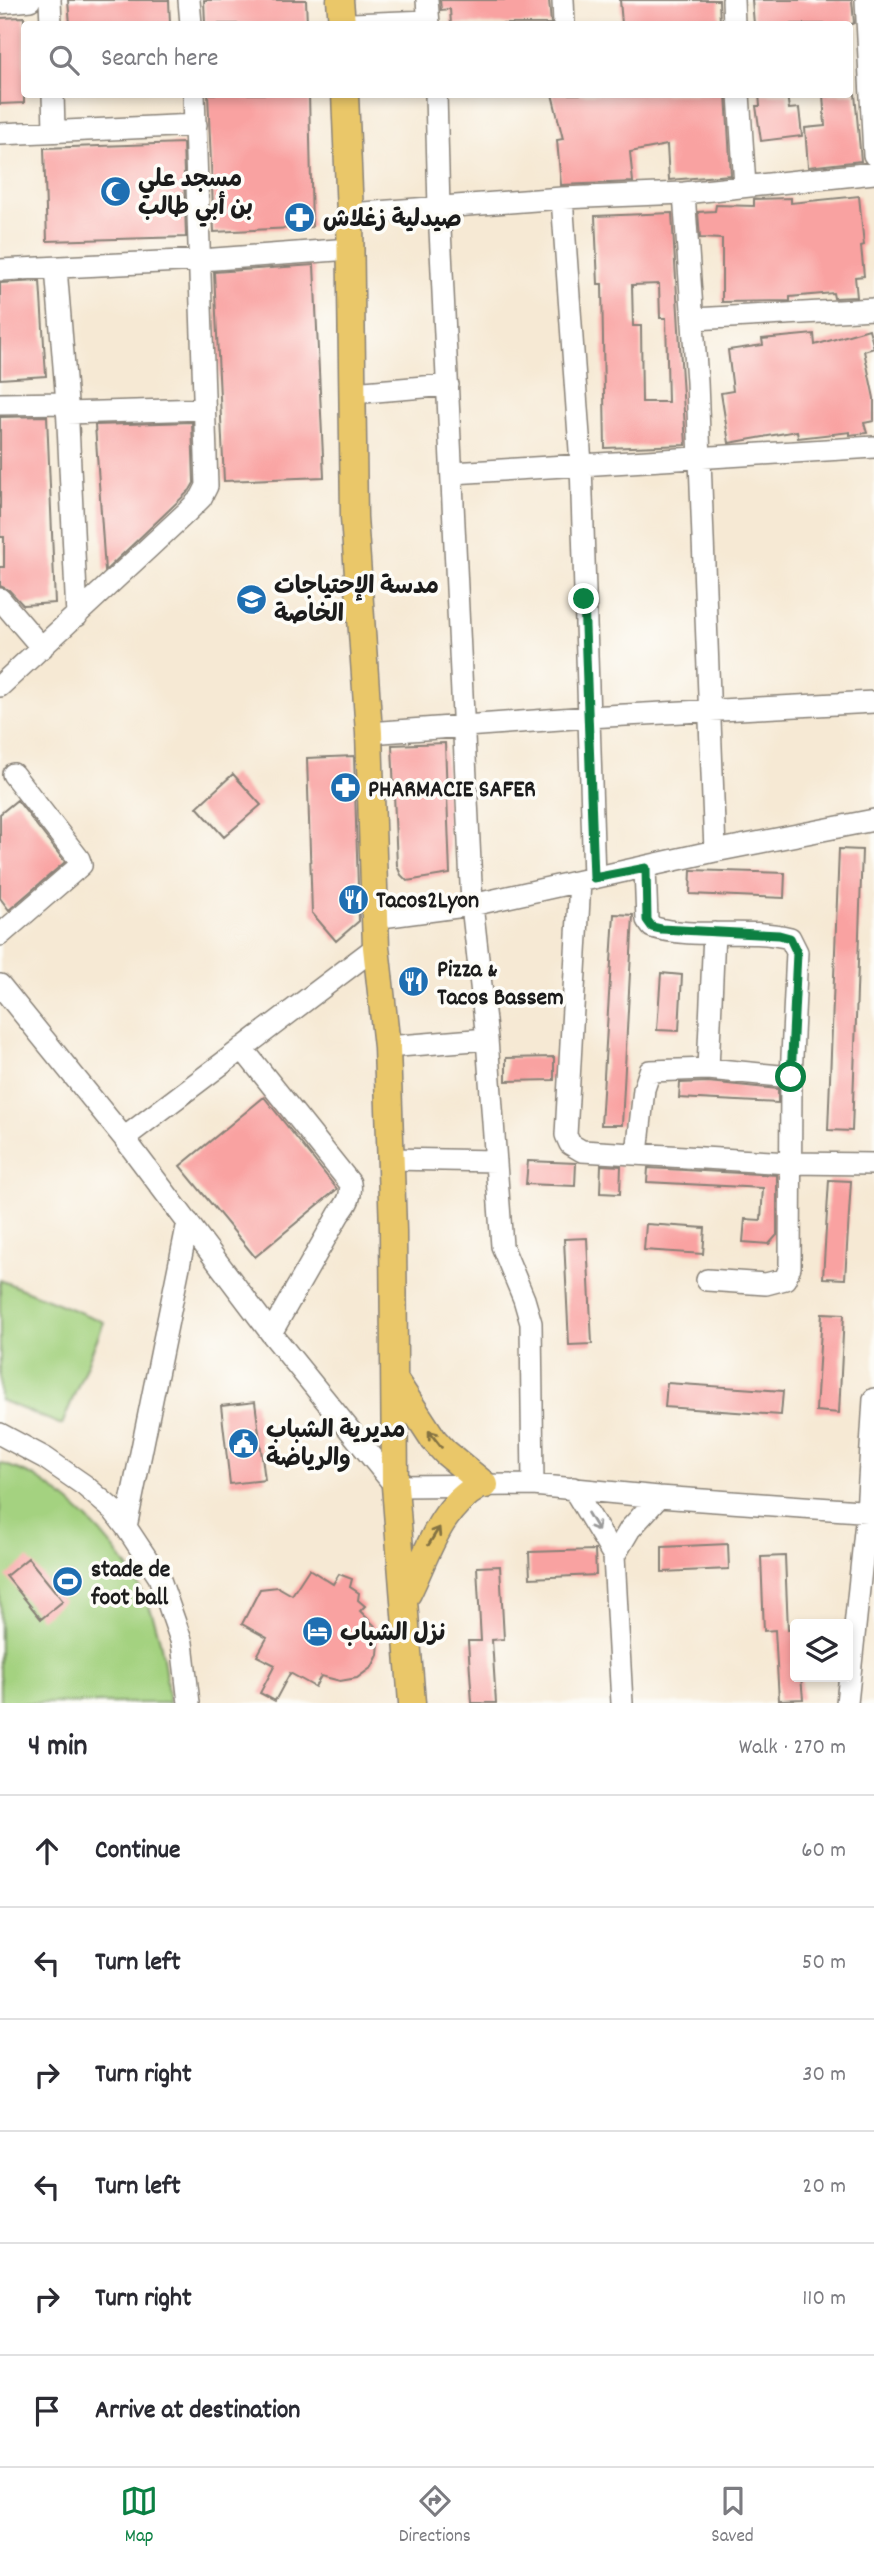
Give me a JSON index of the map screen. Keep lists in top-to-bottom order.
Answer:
{
  "places": {
    "mosque": ["مسجد علي بن أبي طالب"],
    "pharmacy": ["صيدلية زغلاش", "PHARMACIE SAFER"],
    "school or university": ["مدسة الإحتياجات الخاصة"],
    "restaurant": ["Tacos2Lyon", "Pizza & Tacos Bassem"],
    "public building": ["مديرية الشباب والرياضة"],
    "sports": ["stade de foot ball"],
    "hotel": ["نزل الشباب"]
  },
  "page": {
    "search": "Search here",
    "heading": ["4 min", "Walk · 270 m"],
    "list": [
      ["Continue", "60 m"],
      ["Turn left", "50 m"],
      ["Turn right", "30 m"],
      ["Turn left", "20 m"],
      ["Turn right", "110 m"],
      "Arrive at destination"
    ],
    "nav": ["Map", "Directions", "Saved"]
  }
}
